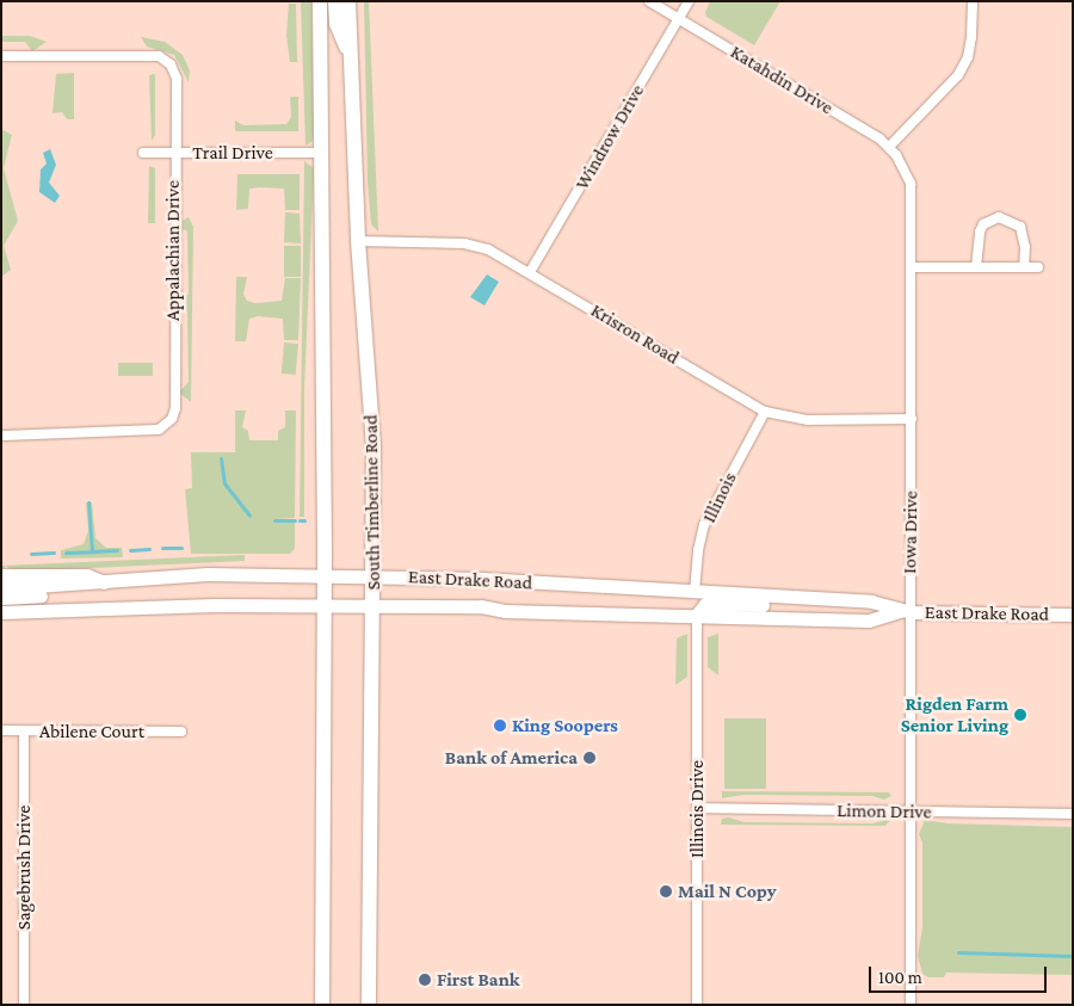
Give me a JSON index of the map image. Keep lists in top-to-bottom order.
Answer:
{
  "streets": {
    "main road": ["South Timberline Road", "East Drake Road"],
    "street": [
      "Katahdin Drive",
      "Windrow Drive",
      "Trail Drive",
      "Appalachian Drive",
      "Krisron Road",
      "Illinois",
      "Iowa Drive",
      "Abilene Court",
      "Illinois Drive",
      "Limon Drive",
      "Sagebrush Drive"
    ]
  },
  "crossings": [
    ["Katahdin Drive", "Windrow Drive"],
    ["Katahdin Drive", "Iowa Drive"],
    ["Windrow Drive", "Krisron Road"],
    ["Trail Drive", "Appalachian Drive"],
    ["Krisron Road", "Illinois"],
    ["Krisron Road", "South Timberline Road"],
    ["Krisron Road", "Iowa Drive"],
    ["Illinois", "East Drake Road"],
    ["South Timberline Road", "East Drake Road"],
    ["Iowa Drive", "East Drake Road"],
    ["Iowa Drive", "Limon Drive"],
    ["East Drake Road", "Illinois Drive"],
    ["Abilene Court", "Sagebrush Drive"],
    ["Illinois Drive", "Limon Drive"]
  ],
  "places": [
    "Rigden Farm Senior Living",
    "King Soopers",
    "Bank of America",
    "Mail N Copy",
    "First Bank"
  ],
  "scale_bar": "100 m"
}
